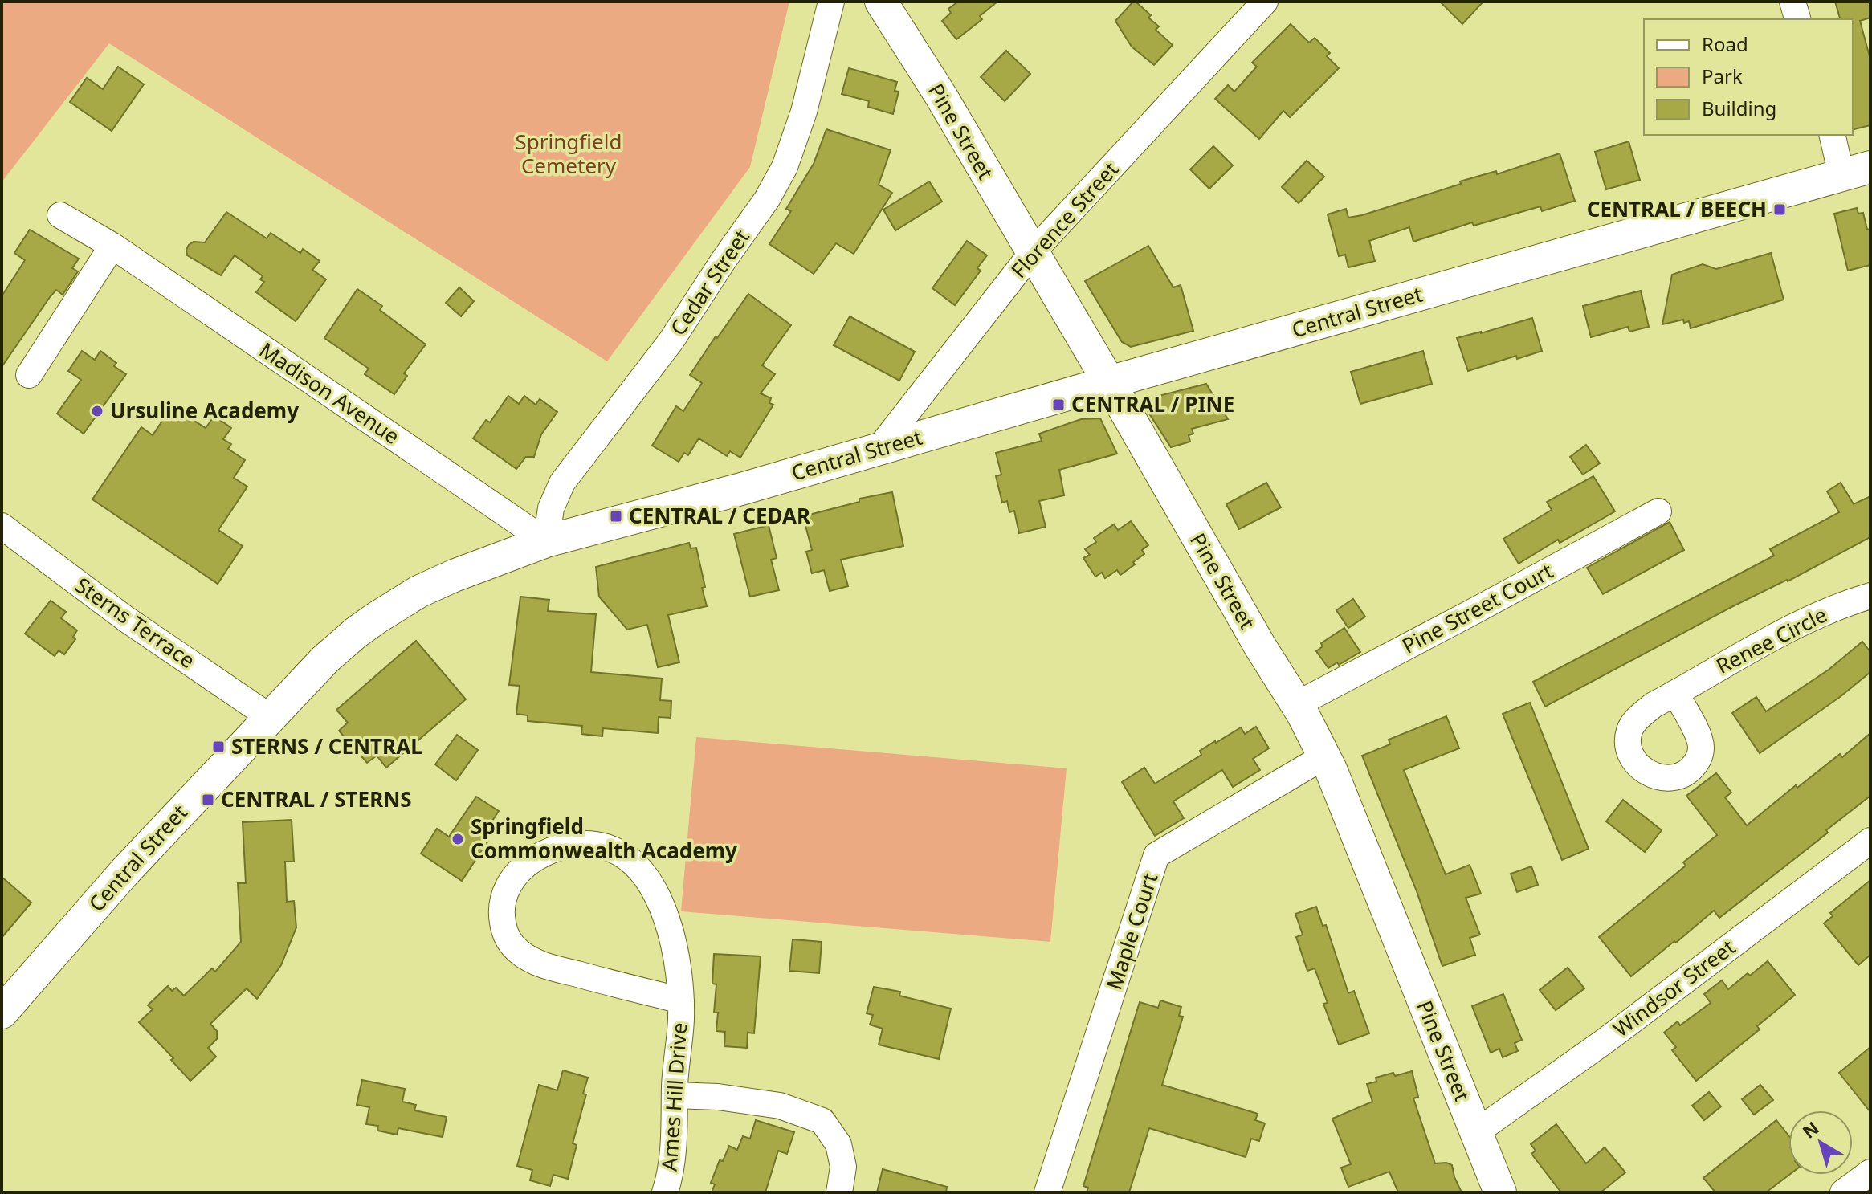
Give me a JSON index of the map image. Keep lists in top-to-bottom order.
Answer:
{
  "streets": {
    "main road": ["Pine Street", "Central Street"],
    "street": [
      "Florence Street",
      "Cedar Street",
      "Madison Avenue",
      "Pine Street Court",
      "Sterns Terrace",
      "Renee Circle",
      "Maple Court",
      "Windsor Street",
      "Ames Hill Drive"
    ]
  },
  "crossings": [
    ["Pine Street", "Florence Street"],
    ["Pine Street", "Central Street"],
    ["Pine Street", "Pine Street Court"],
    ["Pine Street", "Maple Court"],
    ["Pine Street", "Windsor Street"],
    ["Florence Street", "Central Street"],
    ["Cedar Street", "Central Street"],
    ["Cedar Street", "Madison Avenue"],
    ["Central Street", "Madison Avenue"],
    ["Central Street", "Sterns Terrace"]
  ],
  "parks": ["Springfield Cemetery"],
  "places": {
    "transit": [
      "CENTRAL / BEECH",
      "CENTRAL / PINE",
      "CENTRAL / CEDAR",
      "STERNS / CENTRAL",
      "CENTRAL / STERNS"
    ],
    "other": ["Ursuline Academy", "Springfield Commonwealth Academy"]
  },
  "legend": ["Road", "Park", "Building"],
  "north": "top left"
}
